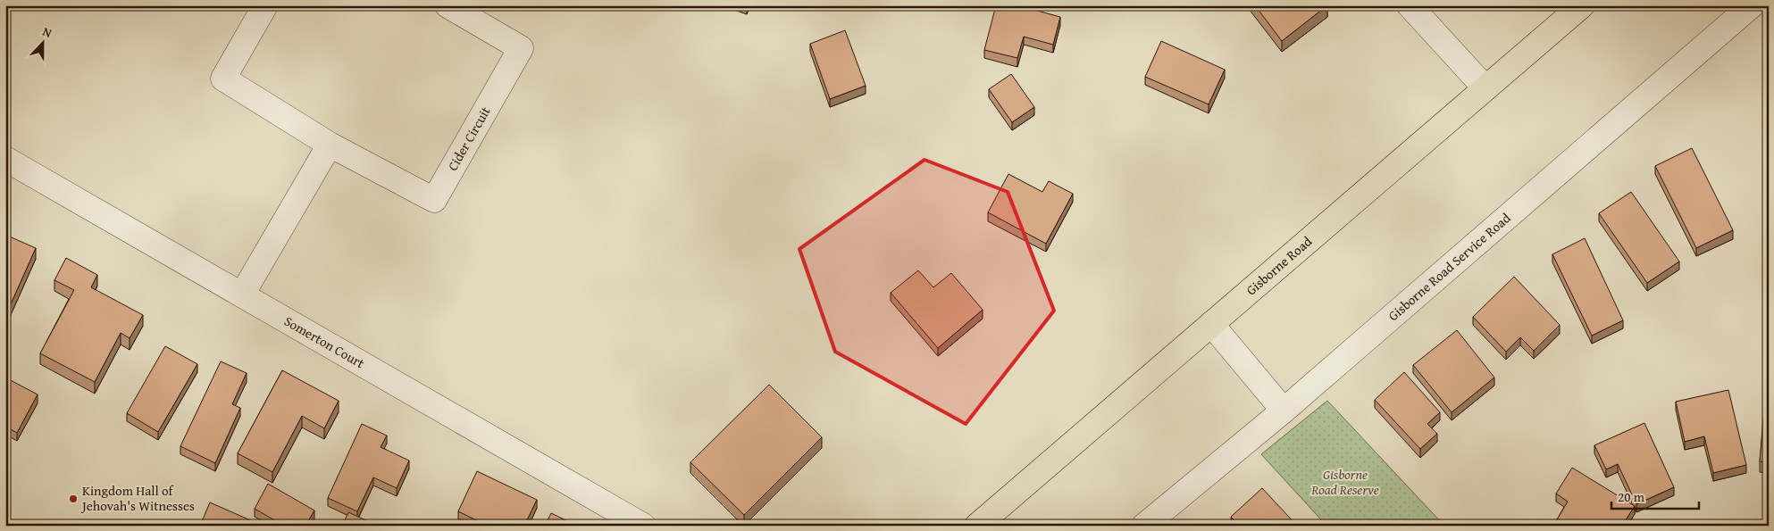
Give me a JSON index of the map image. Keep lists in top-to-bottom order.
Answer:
{
  "streets": {
    "main road": ["Gisborne Road"],
    "street": ["Cider Circuit", "Gisborne Road Service Road", "Somerton Court"]
  },
  "parks": ["Gisborne Road Reserve"],
  "places": ["Kingdom Hall of Jehovah's Witnesses"],
  "scale_bar": "20 m",
  "north": "top"
}
